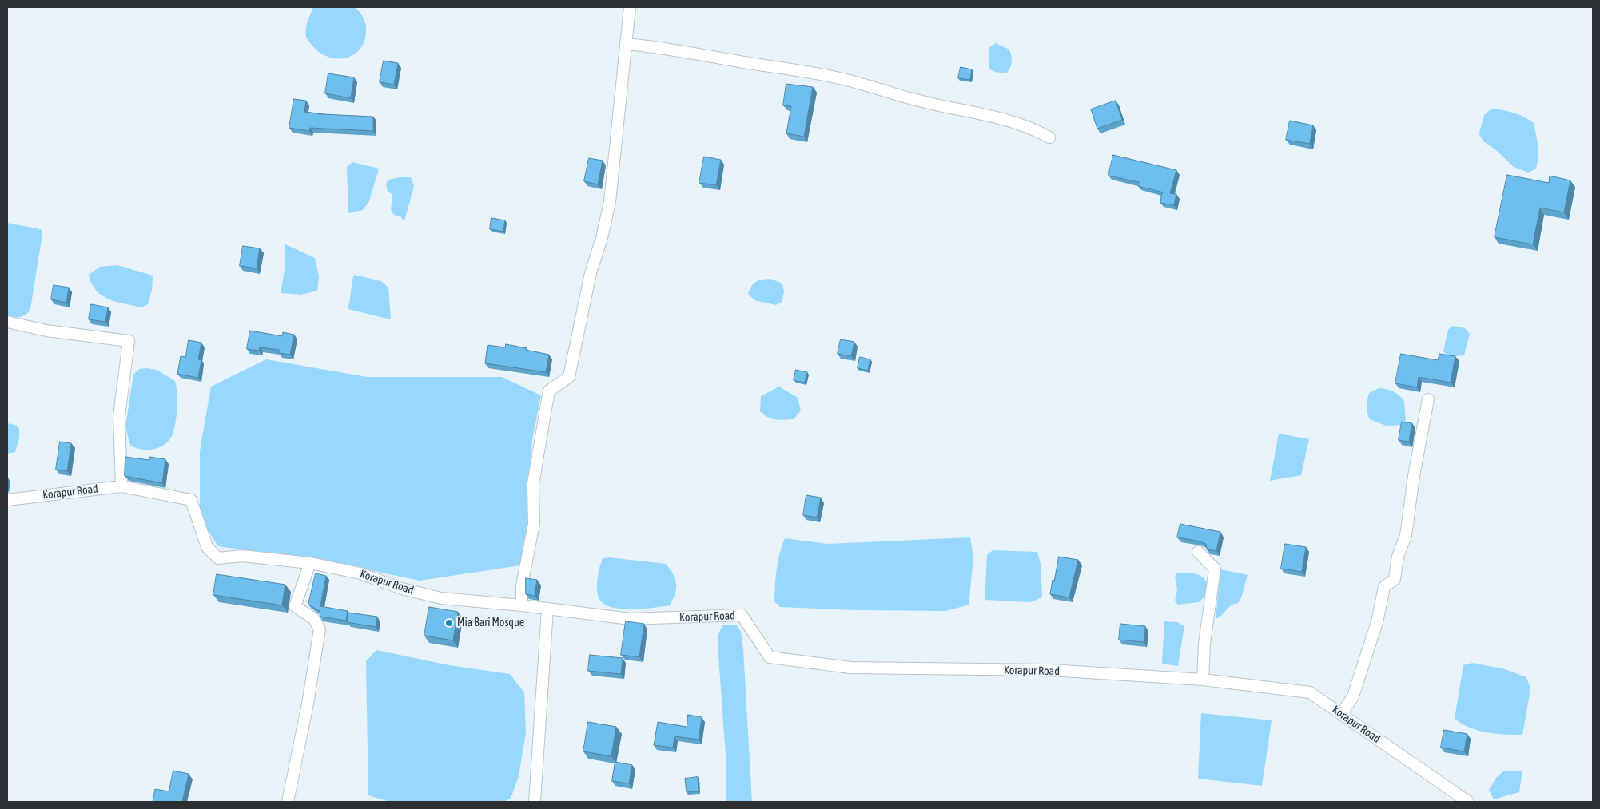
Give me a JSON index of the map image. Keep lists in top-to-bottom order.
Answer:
{
  "streets": {
    "street": ["Korapur Road"]
  },
  "places": ["Mia Bari Mosque"]
}
